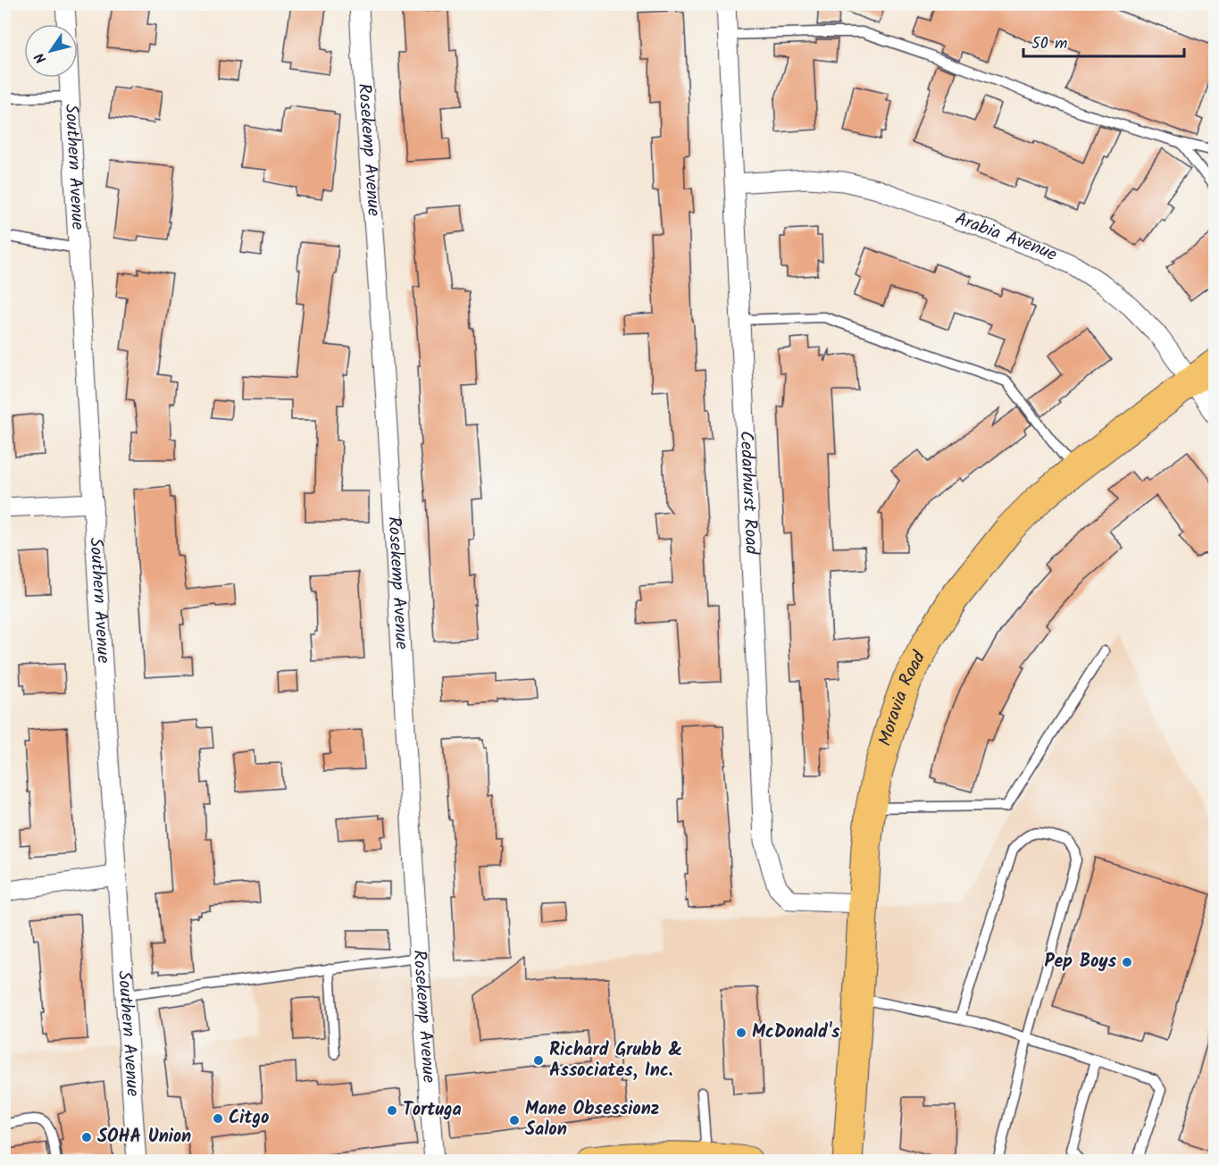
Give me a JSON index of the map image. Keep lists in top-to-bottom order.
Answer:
{
  "streets": {
    "main road": ["Moravia Road"],
    "street": [
      "Rosekemp Avenue",
      "Southern Avenue",
      "Arabia Avenue",
      "Cedarhurst Road"
    ]
  },
  "crossings": [
    ["Arabia Avenue", "Cedarhurst Road"],
    ["Arabia Avenue", "Moravia Road"],
    ["Cedarhurst Road", "Moravia Road"]
  ],
  "places": [
    "Pep Boys",
    "McDonald's",
    "Richard Grubb & Associates, Inc.",
    "Tortuga",
    "Citgo",
    "Mane Obsessionz Salon",
    "SOHA Union"
  ],
  "scale_bar": "50 m",
  "north": "bottom left"
}
